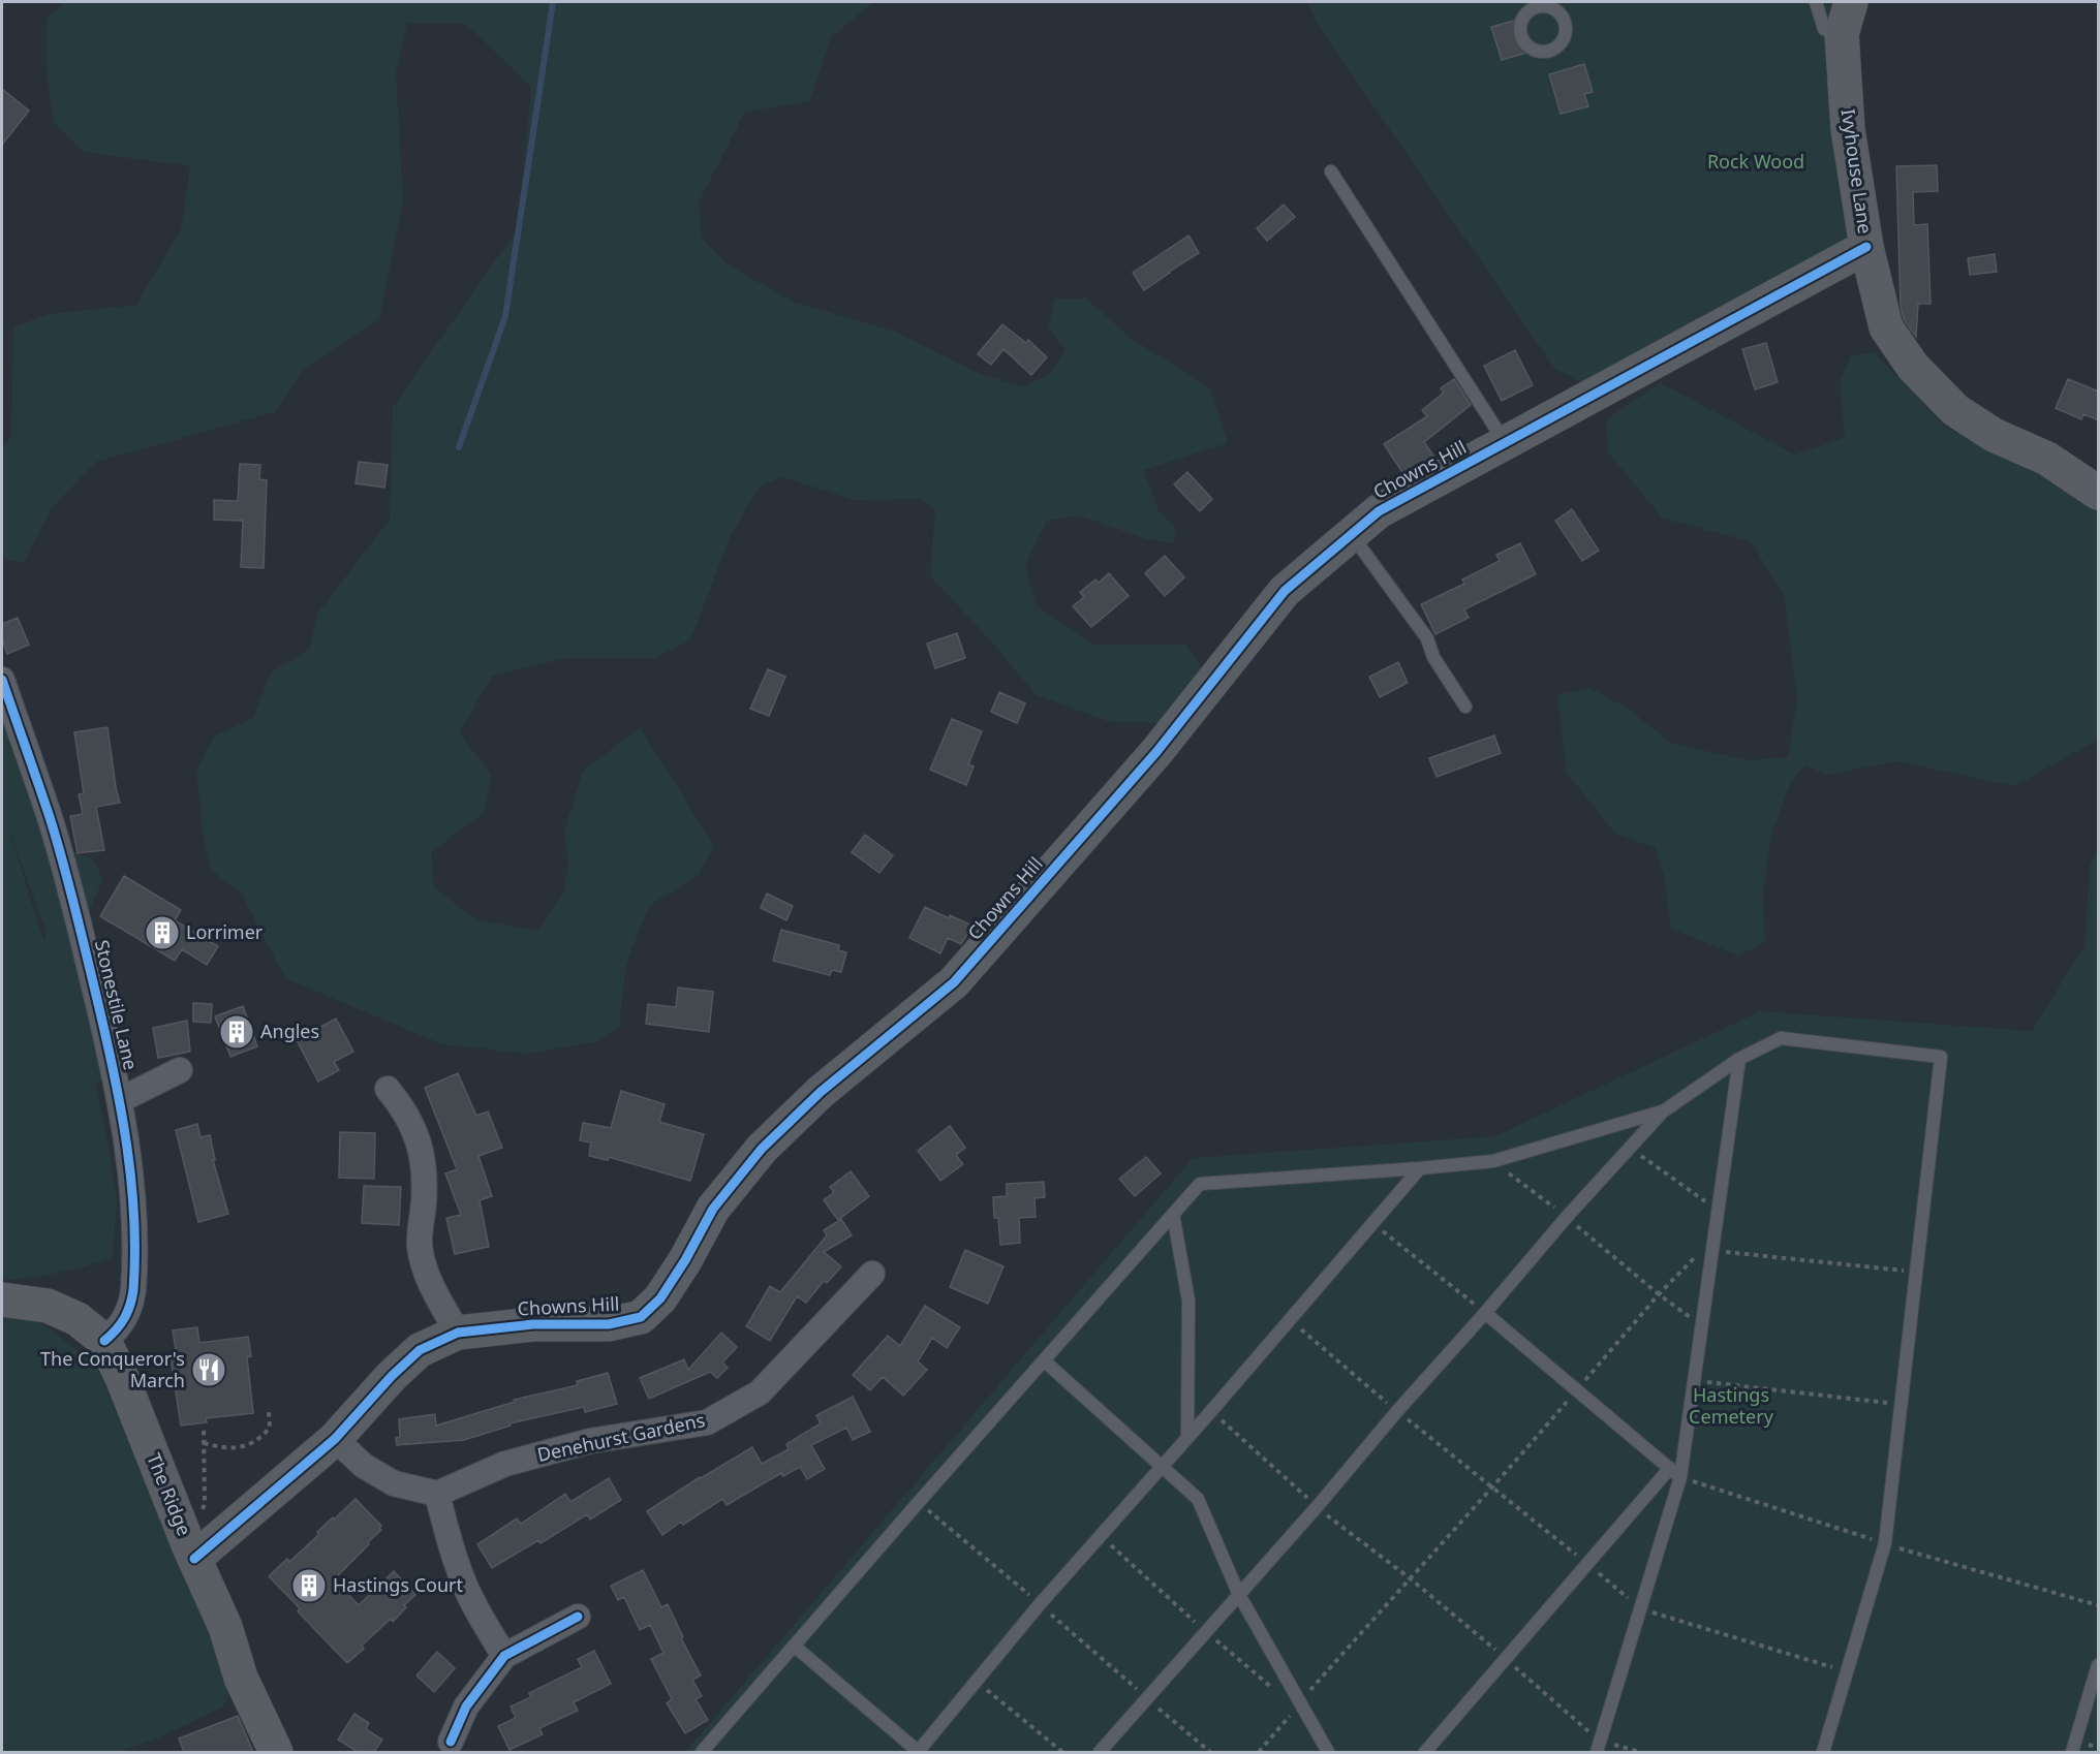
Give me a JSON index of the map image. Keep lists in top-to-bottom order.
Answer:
{
  "streets": {
    "street": [
      "Ivyhouse Lane",
      "Chowns Hill",
      "Stonestile Lane",
      "Denehurst Gardens",
      "The Ridge"
    ]
  },
  "crossings": [
    ["Ivyhouse Lane", "Chowns Hill"],
    ["Chowns Hill", "The Ridge"],
    ["Stonestile Lane", "The Ridge"]
  ],
  "parks": ["Rock Wood", "Hastings Cemetery"],
  "places": {
    "building": ["Lorrimer", "Angles", "Hastings Court"],
    "restaurant": ["The Conqueror's March"]
  }
}
